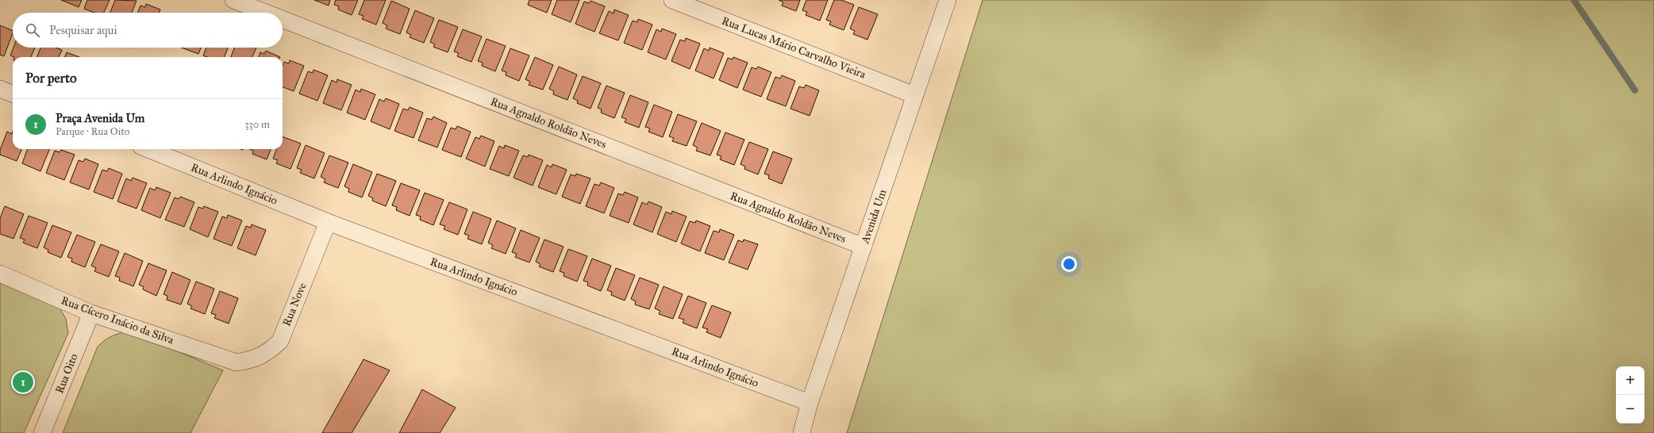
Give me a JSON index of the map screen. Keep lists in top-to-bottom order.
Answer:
{
  "streets": {
    "street": [
      "Rua Lucas Mário Carvalho Vieira",
      "Rua Agnaldo Roldão Neves",
      "Rua Arlindo Ignácio",
      "Avenida Um",
      "Rua Nove",
      "Rua Cícero Inácio da Silva",
      "Rua Oito"
    ]
  },
  "crossings": [
    ["Rua Lucas Mário Carvalho Vieira", "Avenida Um"],
    ["Rua Agnaldo Roldão Neves", "Avenida Um"],
    ["Rua Arlindo Ignácio", "Avenida Um"],
    ["Rua Arlindo Ignácio", "Rua Nove"],
    ["Rua Nove", "Rua Cícero Inácio da Silva"],
    ["Rua Cícero Inácio da Silva", "Rua Oito"]
  ],
  "page": {
    "search": "Pesquisar aqui",
    "heading": "Por perto",
    "list": [
      {
        "mark": "1",
        "name": "Praça Avenida Um",
        "note": "Parque · Rua Oito",
        "value": "330 m"
      }
    ],
    "map_buttons": ["+", "−"],
    "pins": "1"
  }
}
